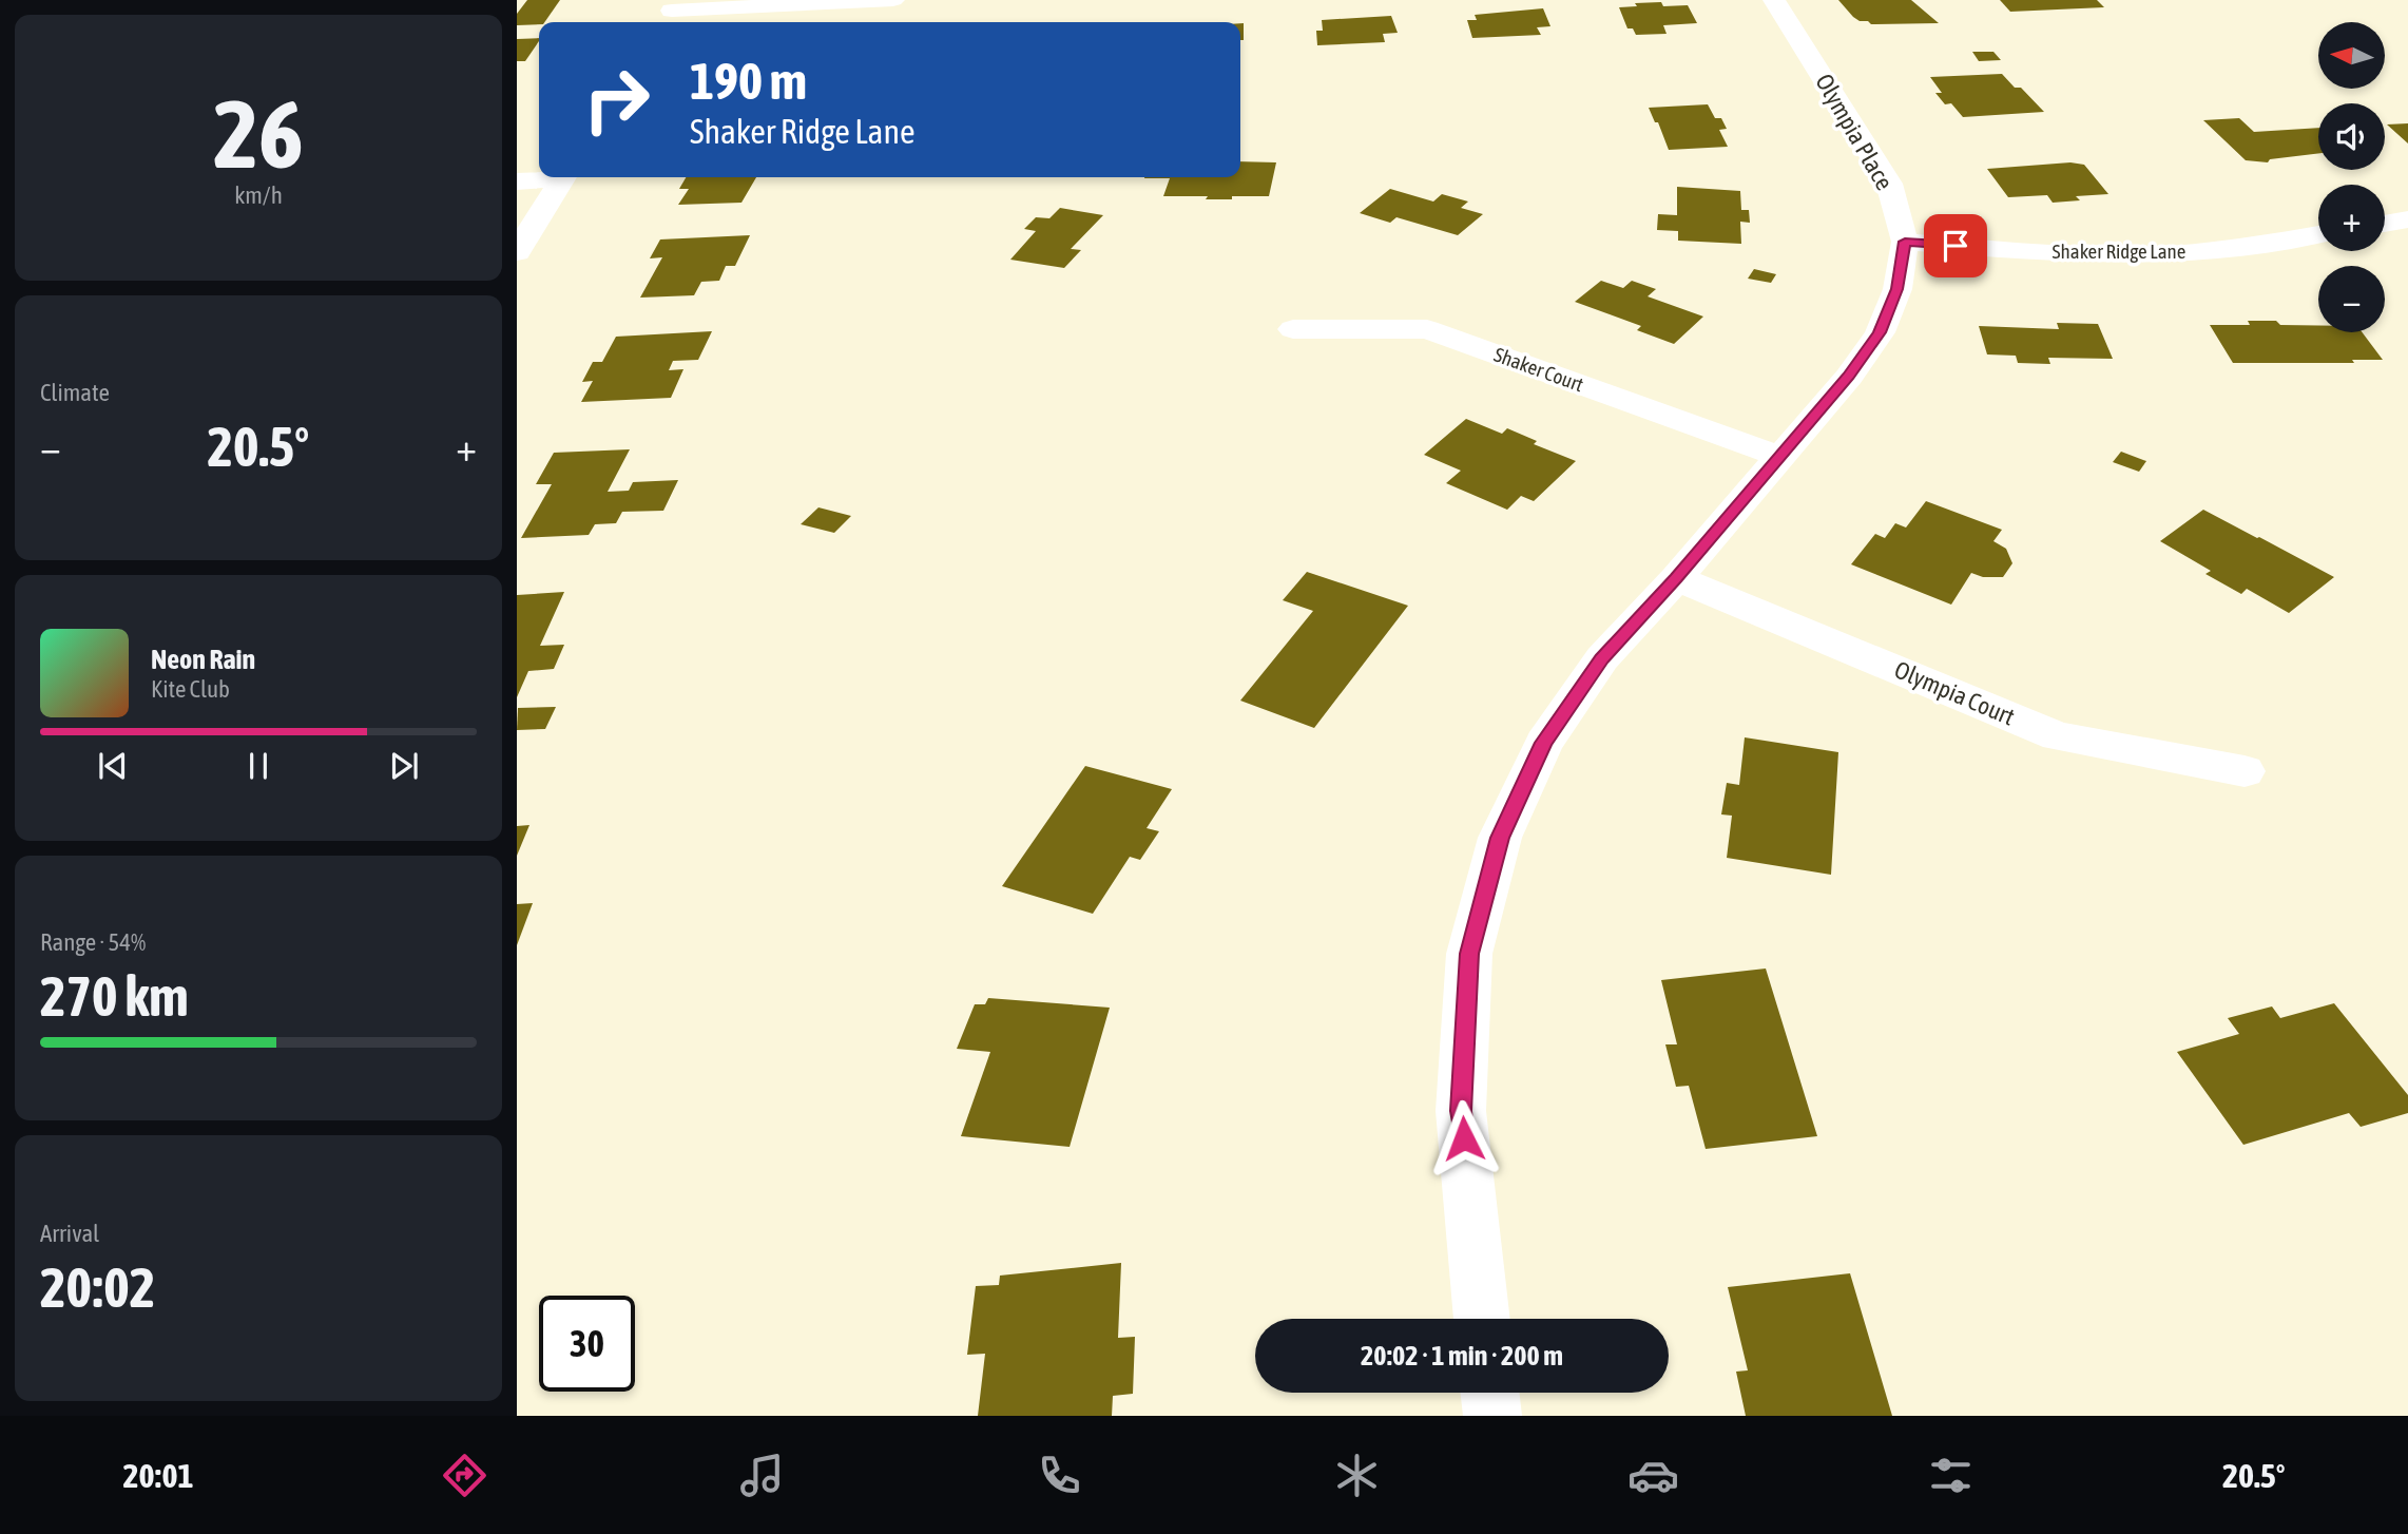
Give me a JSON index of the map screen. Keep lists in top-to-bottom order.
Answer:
{
  "streets": {
    "street": [
      "Olympia Place",
      "Shaker Ridge Lane",
      "Shaker Court",
      "Olympia Court"
    ]
  },
  "crossings": [
    ["Olympia Place", "Shaker Ridge Lane"],
    ["Olympia Place", "Shaker Court"],
    ["Olympia Place", "Olympia Court"]
  ],
  "north": "left",
  "page": {
    "tile": [
      ["26", "km/h"],
      "Climate",
      ["Range · 54%", "270 km"],
      ["Arrival", "20:02"]
    ],
    "map_buttons": ["+", "−"],
    "turn": ["190 m", "Shaker Ridge Lane"],
    "heat": ["−", "20.5°", "+"],
    "song": ["Neon Rain", "Kite Club"],
    "limit": "30",
    "trip": "20:02 · 1 min · 200 m",
    "tabs": ["20:01", "20.5°"]
  }
}
